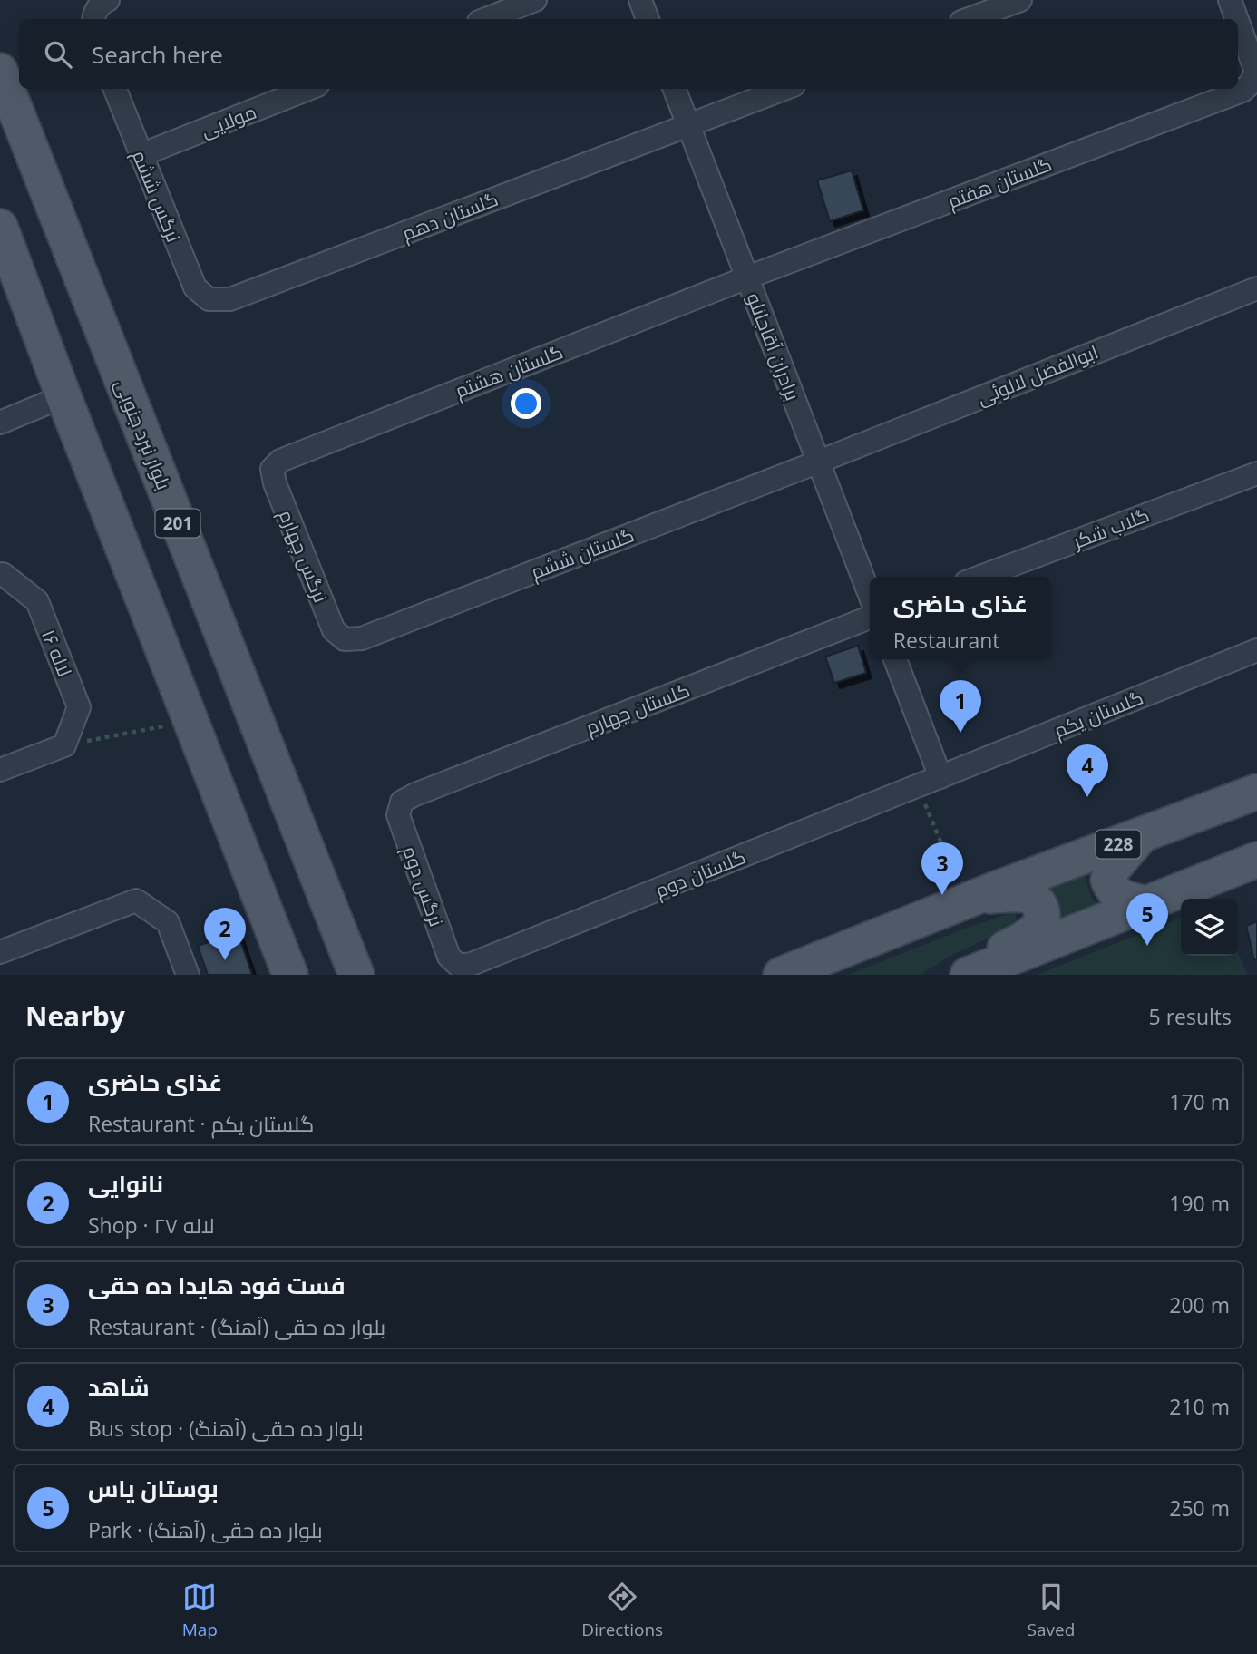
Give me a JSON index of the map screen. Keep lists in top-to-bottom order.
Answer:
{
  "streets": {
    "main road": ["بلوار نبرد جنوبی", "201", "228"],
    "street": [
      "مولایی",
      "گلستان هفتم",
      "نرگس ششم",
      "گلستان دهم",
      "برادران آقاجانلو",
      "گلستان هشتم",
      "ابوالفضل لالوئی",
      "گلاب شکر",
      "گلستان ششم",
      "نرگس چهارم",
      "لاله ۱۶",
      "گلستان چهارم",
      "گلستان یکم",
      "گلستان دوم",
      "نرگس دوم"
    ]
  },
  "crossings": [
    ["مولایی", "نرگس ششم"],
    ["گلستان هفتم", "برادران آقاجانلو"],
    ["گلستان هفتم", "گلستان هشتم"],
    ["نرگس ششم", "گلستان دهم"],
    ["گلستان دهم", "برادران آقاجانلو"],
    ["برادران آقاجانلو", "گلستان هشتم"],
    ["برادران آقاجانلو", "ابوالفضل لالوئی"],
    ["برادران آقاجانلو", "گلستان ششم"],
    ["گلستان هشتم", "نرگس چهارم"],
    ["ابوالفضل لالوئی", "گلستان ششم"],
    ["گلستان ششم", "نرگس چهارم"],
    ["گلستان چهارم", "نرگس دوم"],
    ["گلستان یکم", "گلستان دوم"],
    ["گلستان دوم", "نرگس دوم"]
  ],
  "page": {
    "search": "Search here",
    "popup": ["غذای حاضری", "Restaurant"],
    "pins": [
      "1",
      "4",
      "3",
      "5",
      "2"
    ],
    "heading": ["Nearby", "5 results"],
    "list": [
      {
        "mark": "1",
        "name": "غذای حاضری",
        "note": "Restaurant · گلستان یکم",
        "value": "170 m"
      },
      {
        "mark": "2",
        "name": "نانوایی",
        "note": "Shop · لاله ۲۷",
        "value": "190 m"
      },
      {
        "mark": "3",
        "name": "فست فود هایدا ده حقی",
        "note": "Restaurant · بلوار ده حقی (آهنگ)",
        "value": "200 m"
      },
      {
        "mark": "4",
        "name": "شاهد",
        "note": "Bus stop · بلوار ده حقی (آهنگ)",
        "value": "210 m"
      },
      {
        "mark": "5",
        "name": "بوستان یاس",
        "note": "Park · بلوار ده حقی (آهنگ)",
        "value": "250 m"
      }
    ],
    "nav": ["Map", "Directions", "Saved"]
  }
}
